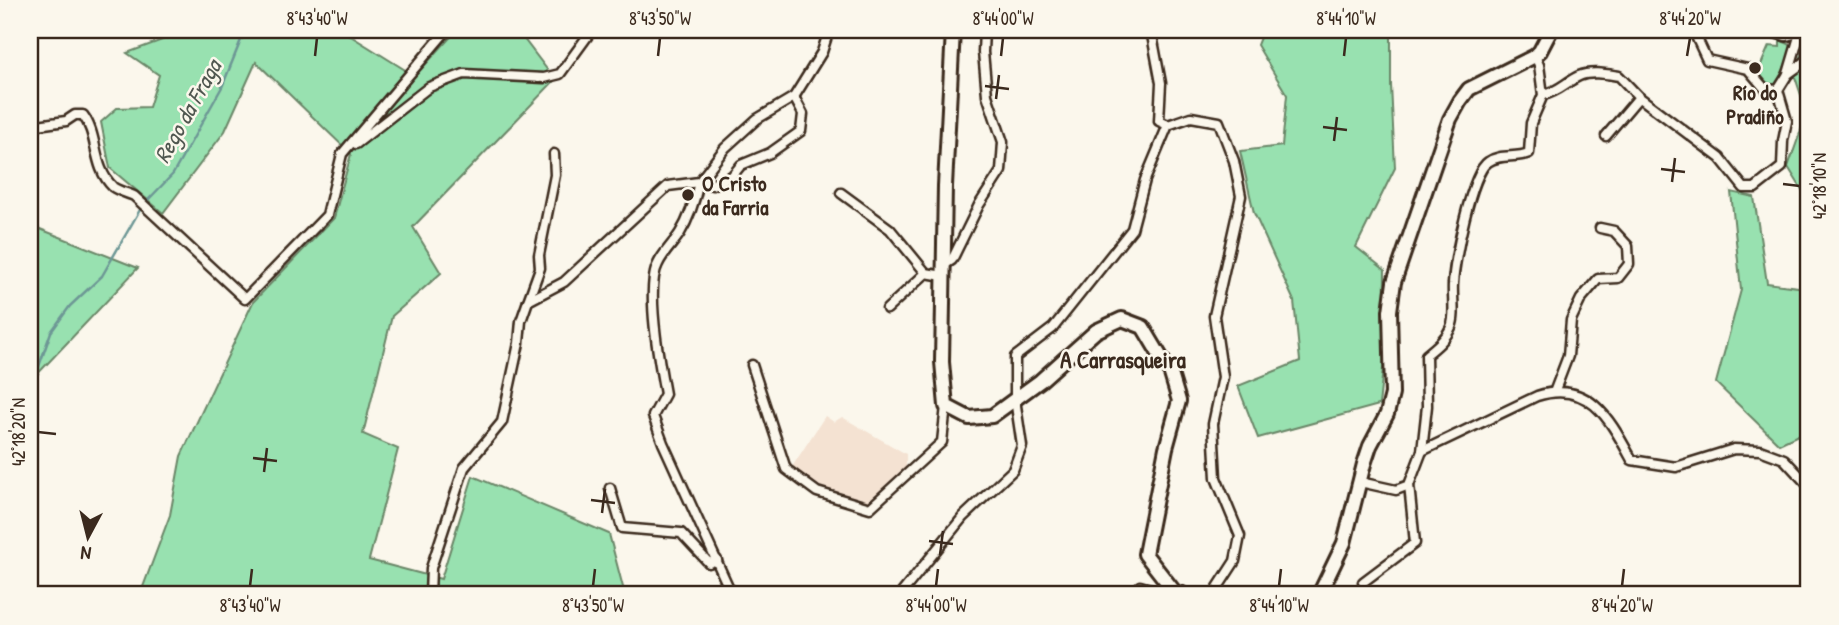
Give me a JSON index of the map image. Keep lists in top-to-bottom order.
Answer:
{
  "districts": ["A Carrasqueira"],
  "water": ["Rego da Fraga"],
  "places": ["Río do Pradiño", "O Cristo da Farria"],
  "north": "bottom",
  "coordinates": [
    "8°43'40\"W",
    "8°43'50\"W",
    "8°44'00\"W",
    "8°44'10\"W",
    "8°44'20\"W",
    "42°18'10\"N",
    "42°18'20\"N"
  ]
}
